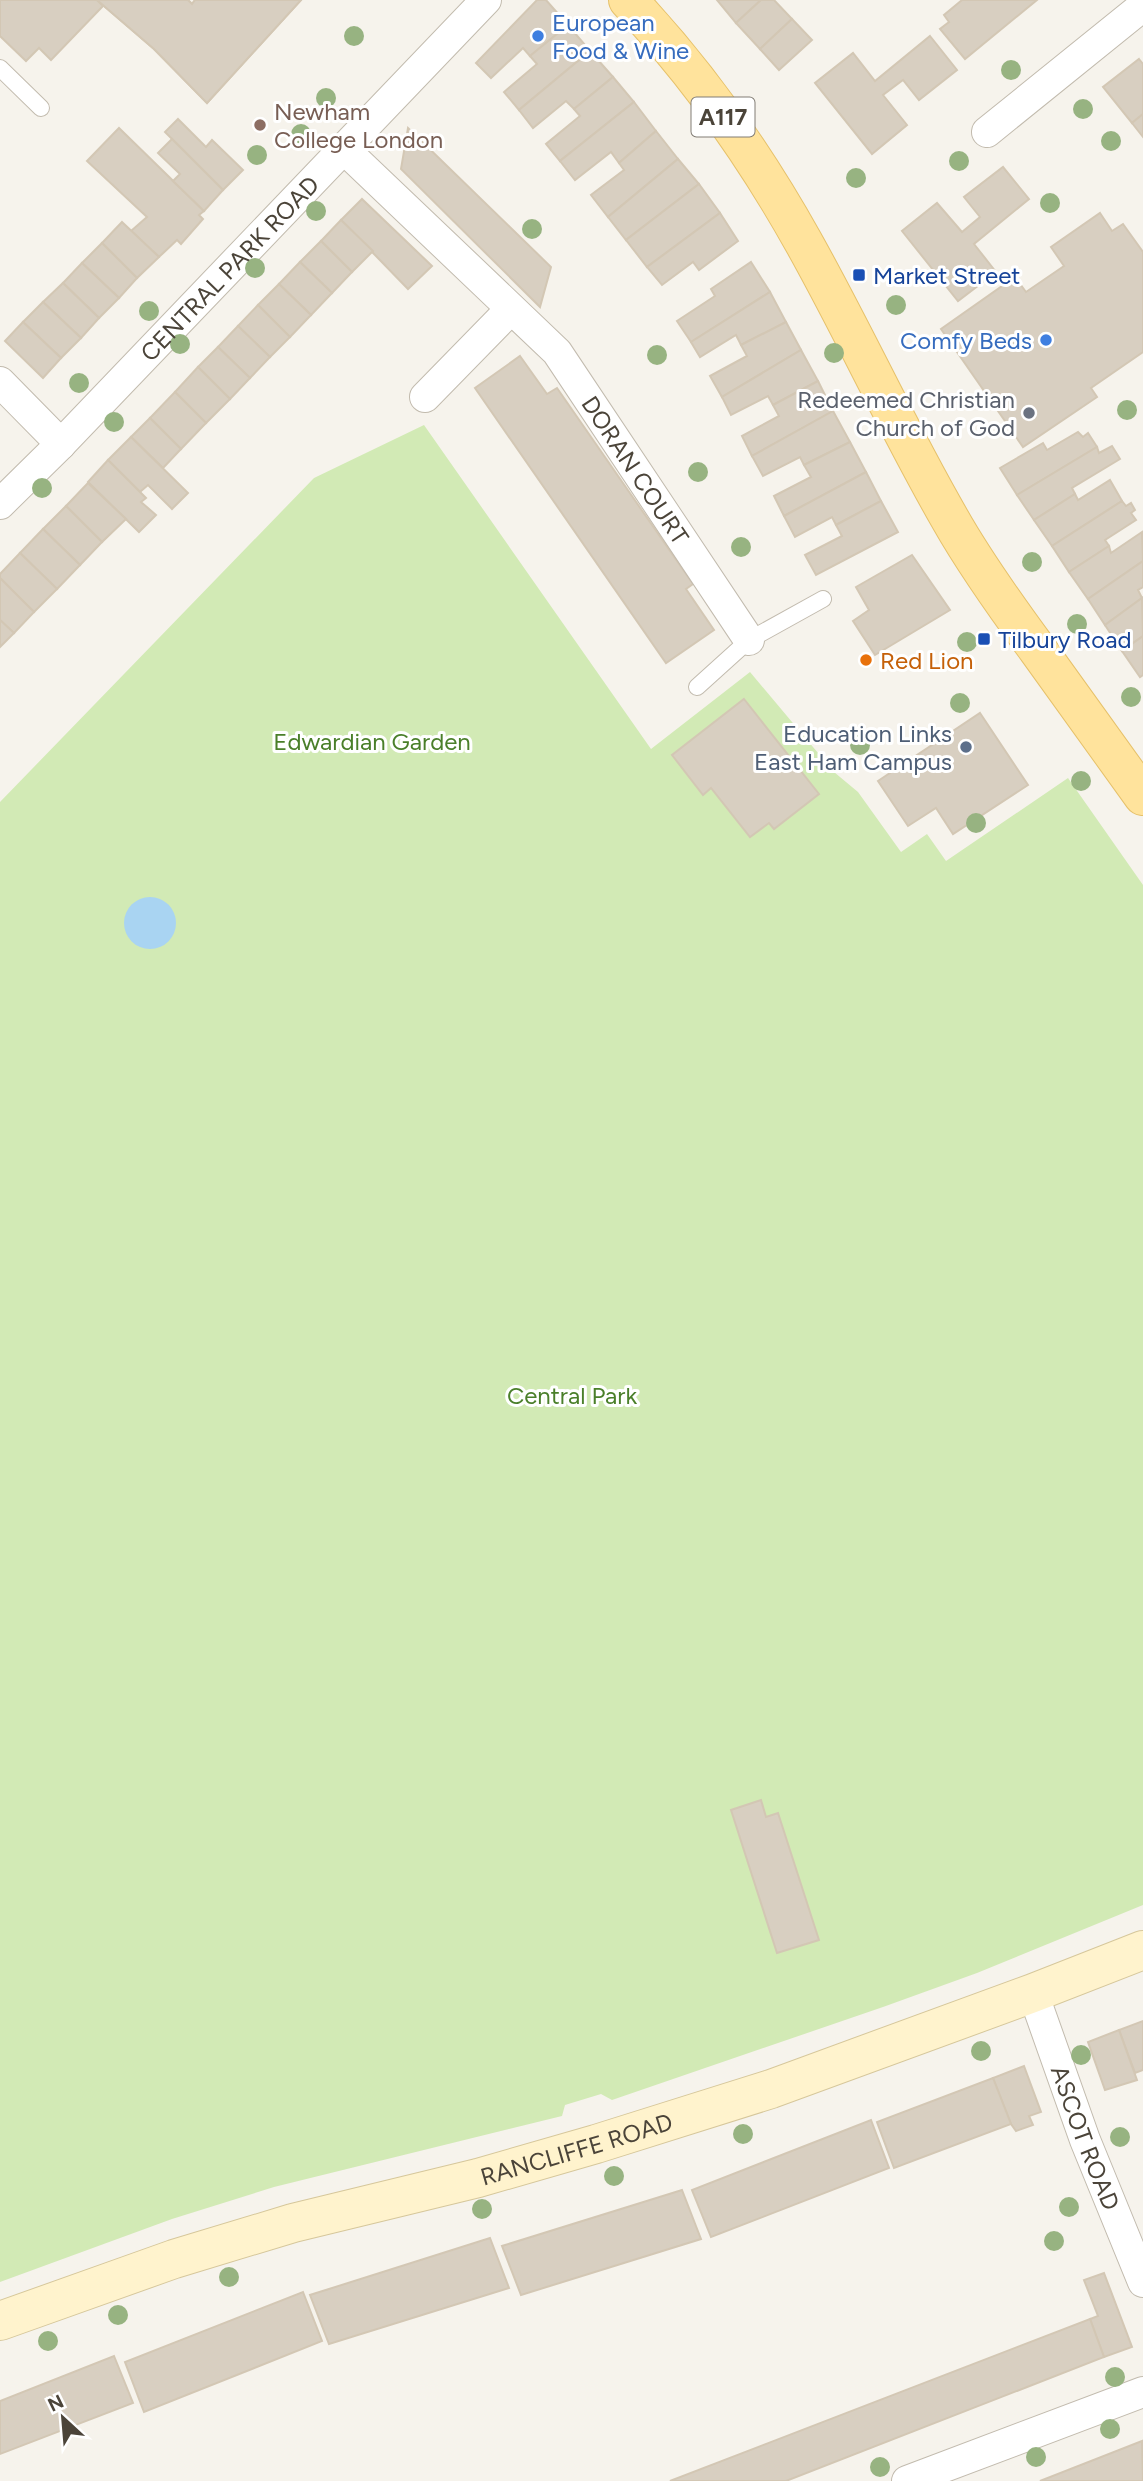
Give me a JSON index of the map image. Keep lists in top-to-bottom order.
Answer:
{
  "streets": {
    "main road": ["A117", "RANCLIFFE ROAD"],
    "street": ["CENTRAL PARK ROAD", "DORAN COURT", "ASCOT ROAD"]
  },
  "crossings": [
    ["CENTRAL PARK ROAD", "DORAN COURT"],
    ["ASCOT ROAD", "RANCLIFFE ROAD"]
  ],
  "parks": ["Edwardian Garden", "Central Park"],
  "places": {
    "other": [
      "European Food & Wine",
      "Newham College London",
      "Comfy Beds",
      "Redeemed Christian Church of God",
      "Red Lion",
      "Education Links East Ham Campus"
    ],
    "transit": ["Market Street", "Tilbury Road"]
  },
  "north": "top left"
}
